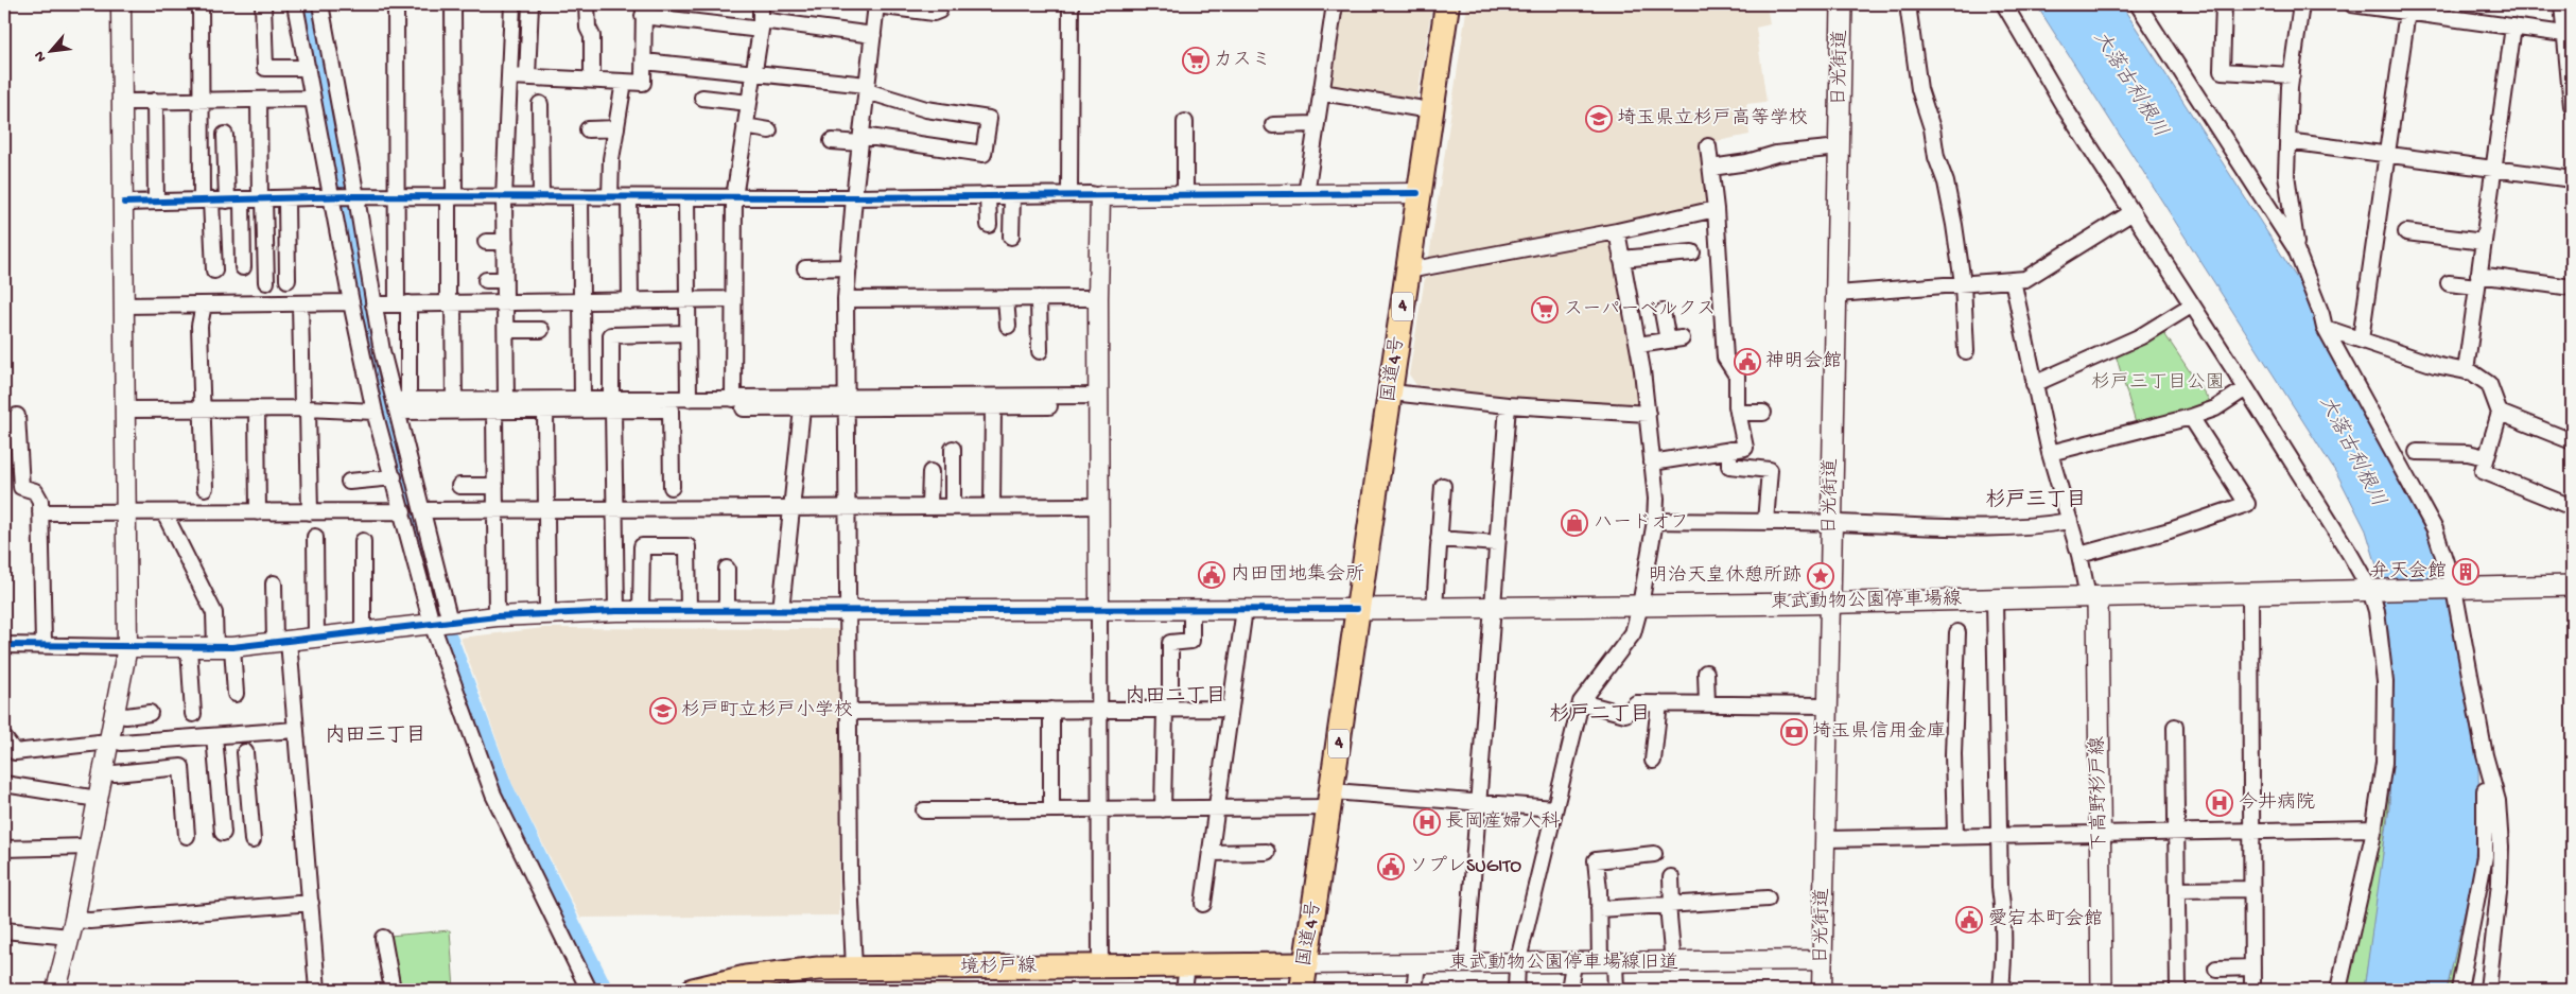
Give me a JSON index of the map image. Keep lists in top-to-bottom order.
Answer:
{
  "streets": {
    "highway": ["4", "国道4号"],
    "main road": [
      "日光街道",
      "東武動物公園停車場線",
      "下高野杉戸線",
      "境杉戸線"
    ],
    "street": ["東武動物公園停車場線旧道"]
  },
  "crossings": [
    ["日光街道", "東武動物公園停車場線"],
    ["日光街道", "東武動物公園停車場線旧道"],
    ["4", "国道4号"],
    ["4", "東武動物公園停車場線"],
    ["国道4号", "東武動物公園停車場線"],
    ["国道4号", "東武動物公園停車場線旧道"],
    ["国道4号", "境杉戸線"],
    ["東武動物公園停車場線", "下高野杉戸線"],
    ["東武動物公園停車場線旧道", "境杉戸線"]
  ],
  "districts": [
    "杉戸三丁目",
    "内田二丁目",
    "杉戸二丁目",
    "内田三丁目"
  ],
  "water": ["大落古利根川"],
  "parks": ["杉戸三丁目公園"],
  "places": {
    "supermarket": ["カスミ", "スーパーベルクス"],
    "school or university": ["埼玉県立杉戸高等学校", "杉戸町立杉戸小学校"],
    "public building": [
      "神明会館",
      "内田団地集会所",
      "ソプレSUGITO",
      "愛宕本町会館"
    ],
    "shop": ["ハードオフ"],
    "building": ["弁天会館"],
    "place": ["明治天皇休憩所跡"],
    "bank": ["埼玉県信用金庫"],
    "hospital": ["今井病院", "長岡産婦人科"]
  },
  "north": "bottom left"
}
